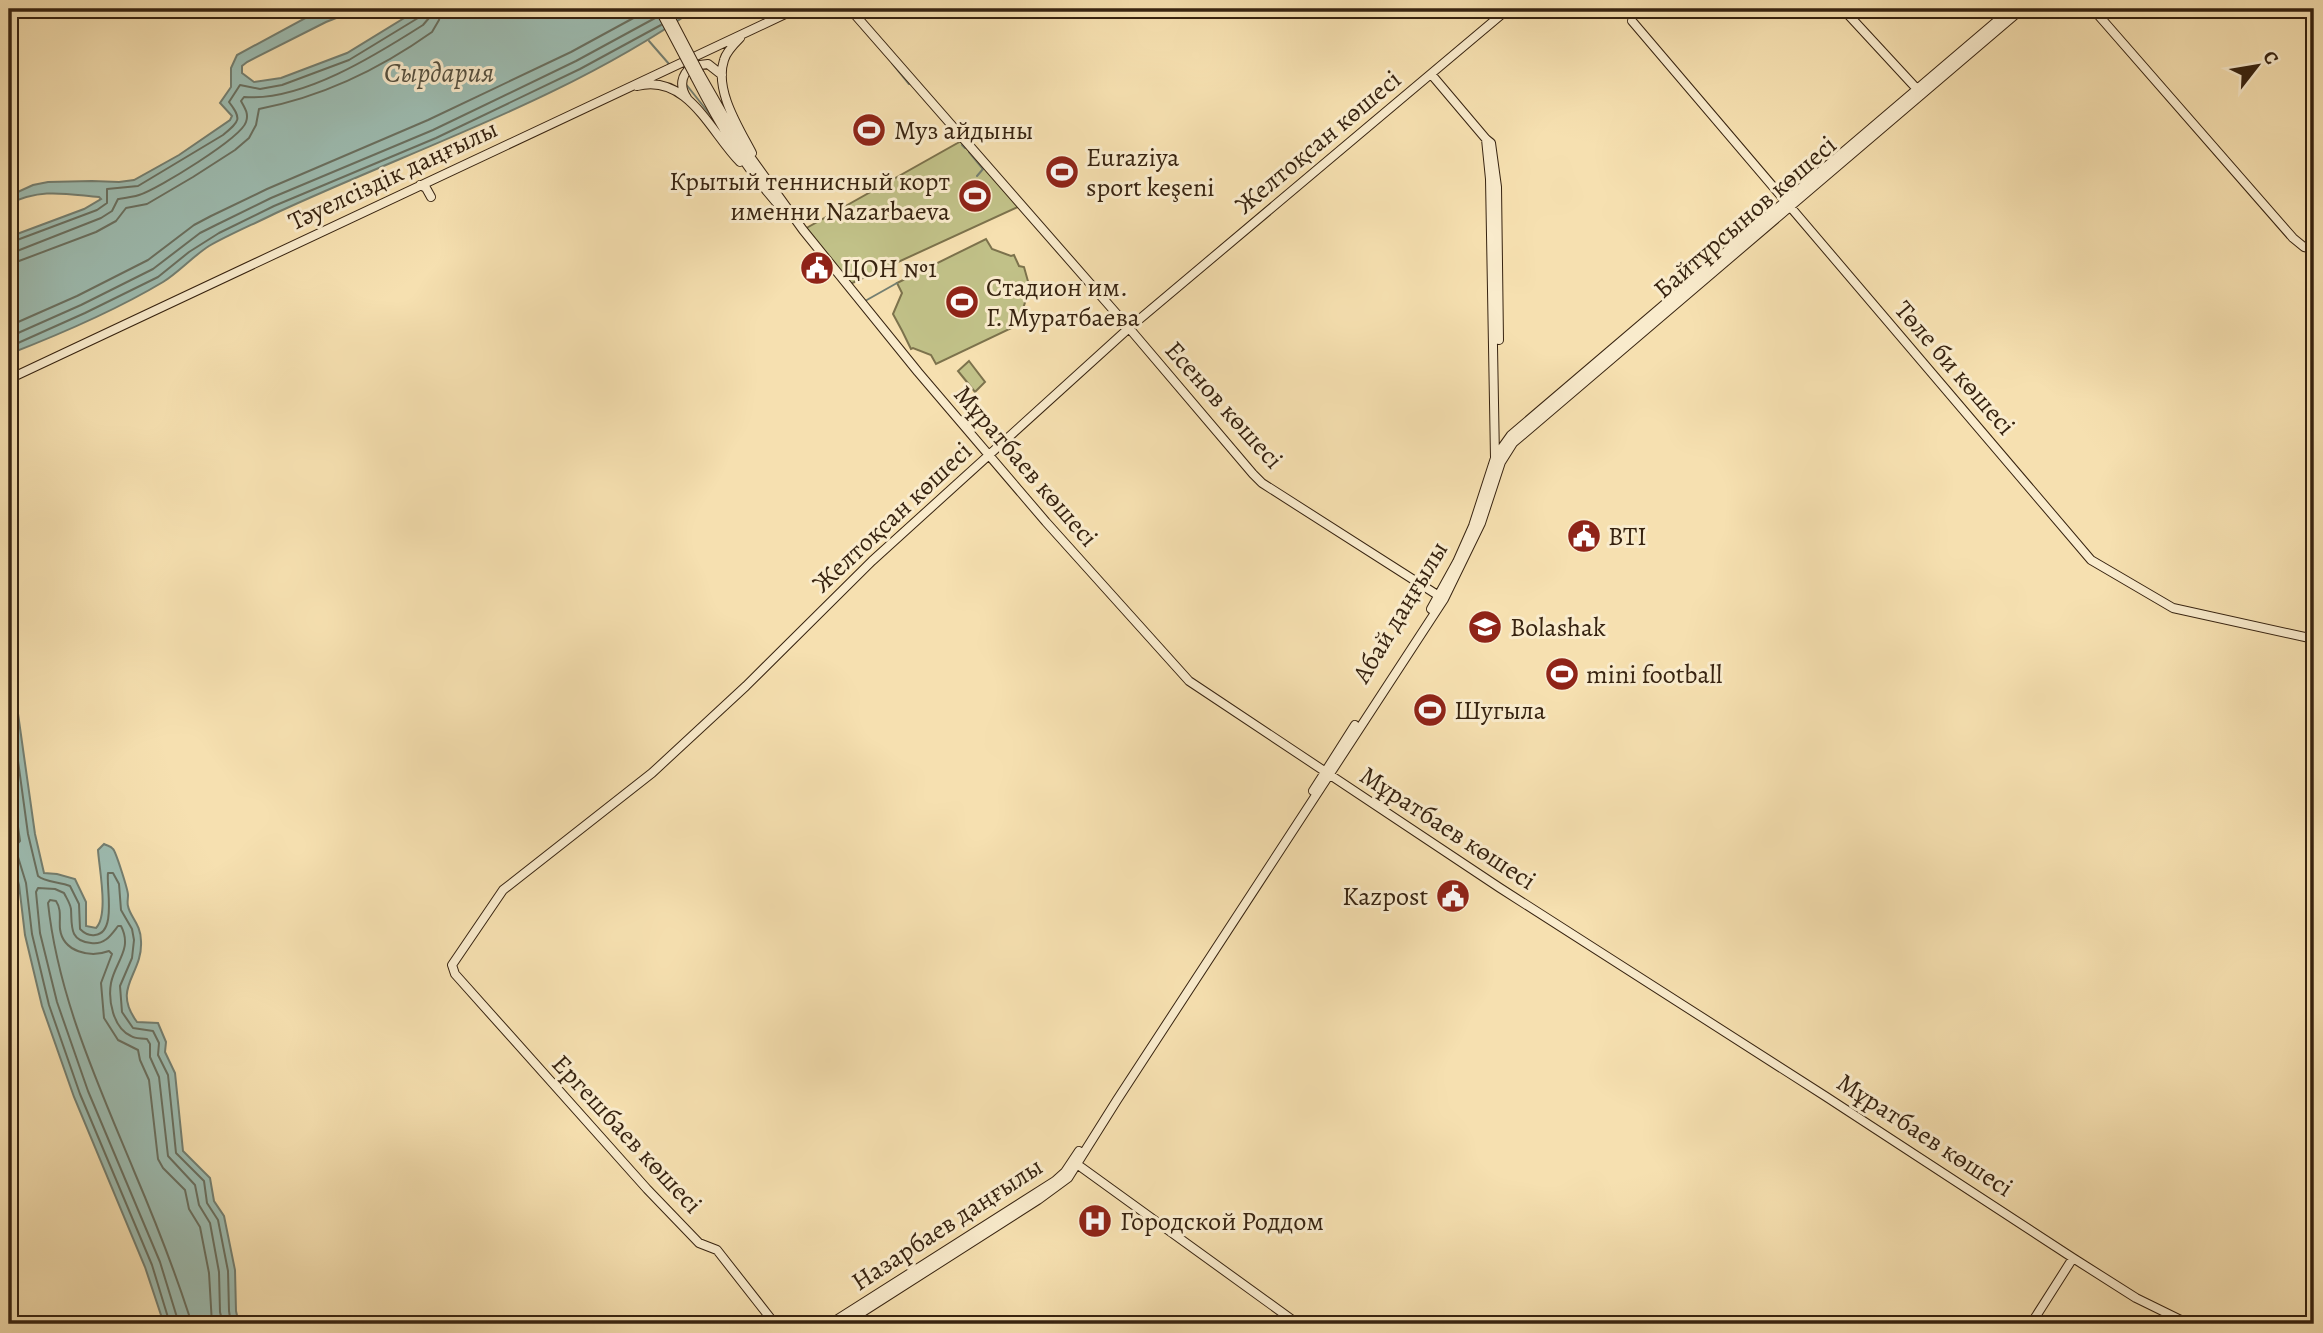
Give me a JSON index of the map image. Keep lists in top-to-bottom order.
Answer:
{
  "streets": {
    "street": [
      "Желтоқсан көшесі",
      "Тәуелсіздік даңғылы",
      "Байтұрсынов көшесі",
      "Төле би көшесі",
      "Есенов көшесі",
      "Мұратбаев көшесі",
      "Абай даңғылы",
      "Ергешбаев көшесі",
      "Назарбаев даңғылы"
    ]
  },
  "crossings": [
    ["Желтоқсан көшесі", "Есенов көшесі"],
    ["Желтоқсан көшесі", "Мұратбаев көшесі"],
    ["Желтоқсан көшесі", "Ергешбаев көшесі"],
    ["Байтұрсынов көшесі", "Төле би көшесі"],
    ["Байтұрсынов көшесі", "Абай даңғылы"],
    ["Есенов көшесі", "Абай даңғылы"],
    ["Мұратбаев көшесі", "Абай даңғылы"],
    ["Абай даңғылы", "Назарбаев даңғылы"]
  ],
  "water": ["Сырдария"],
  "places": {
    "sports": [
      "Муз айдыны",
      "Euraziya sport keşeni",
      "Крытый теннисный корт именни Nazarbaeva",
      "Стадион им. Г. Муратбаева",
      "mini football",
      "Шугыла"
    ],
    "public building": ["ЦОН №1", "BTI", "Kazpost"],
    "school or university": ["Bolashak"],
    "hospital": ["Городской Роддом"]
  },
  "north": "top right"
}
